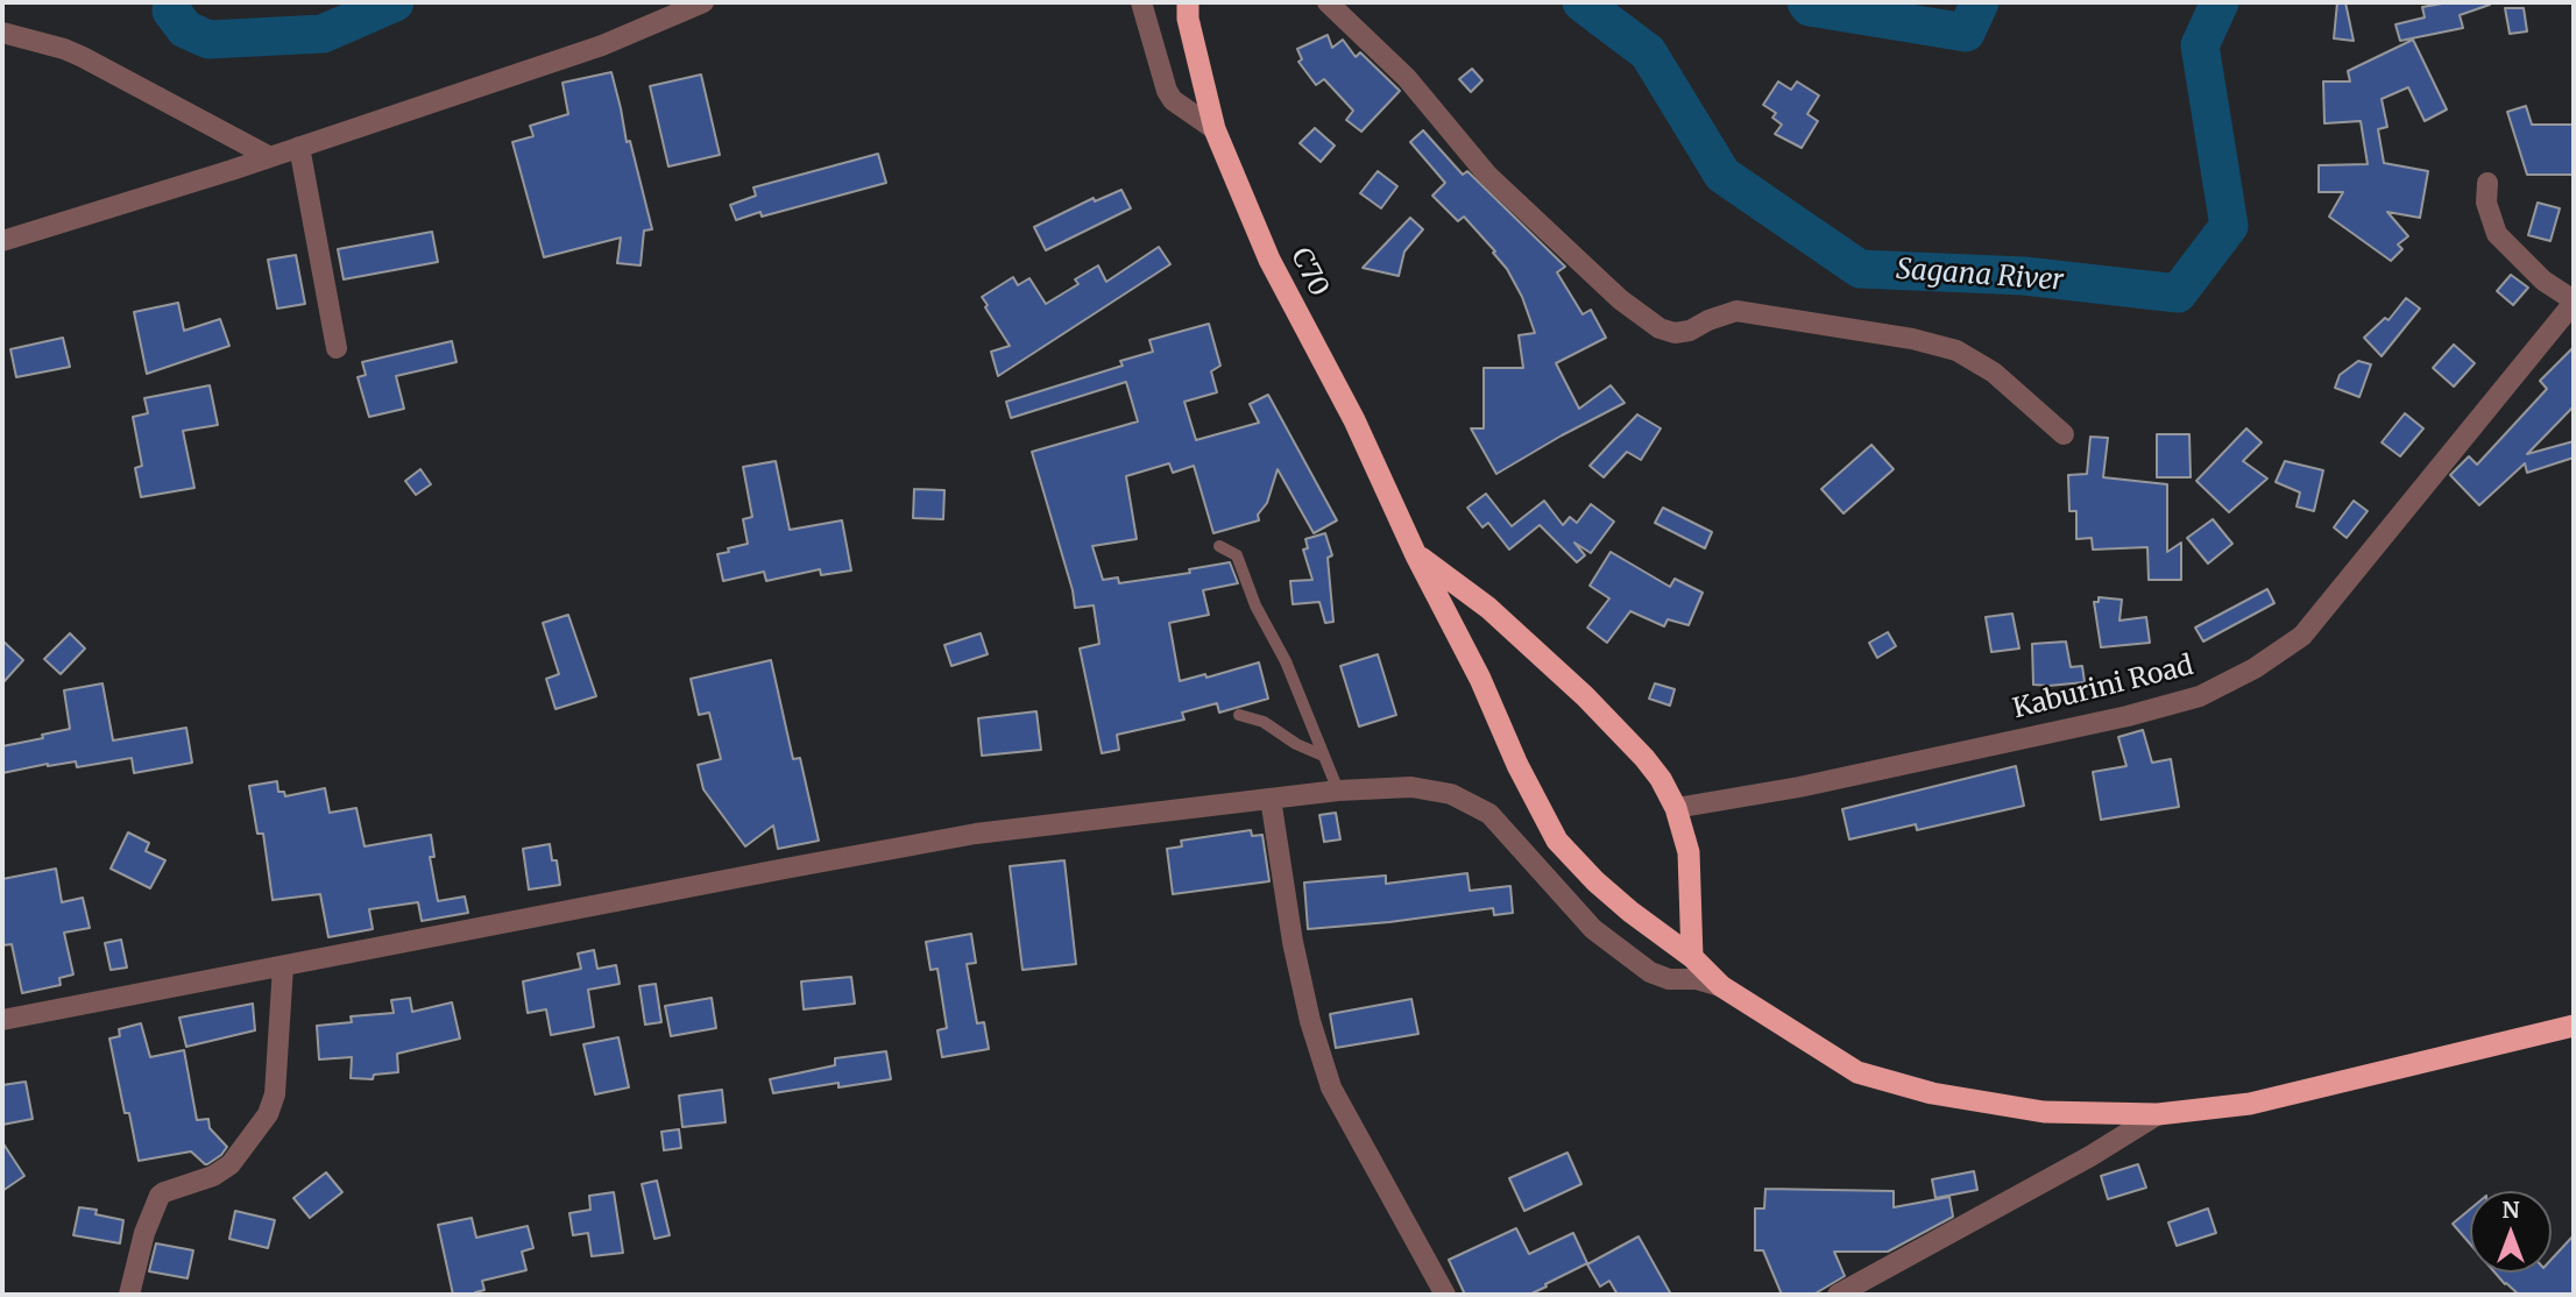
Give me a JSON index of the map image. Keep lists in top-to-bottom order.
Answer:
{
  "streets": {
    "highway": ["C70"],
    "street": ["Kaburini Road"]
  },
  "water": ["Sagana River"],
  "north": "top"
}
